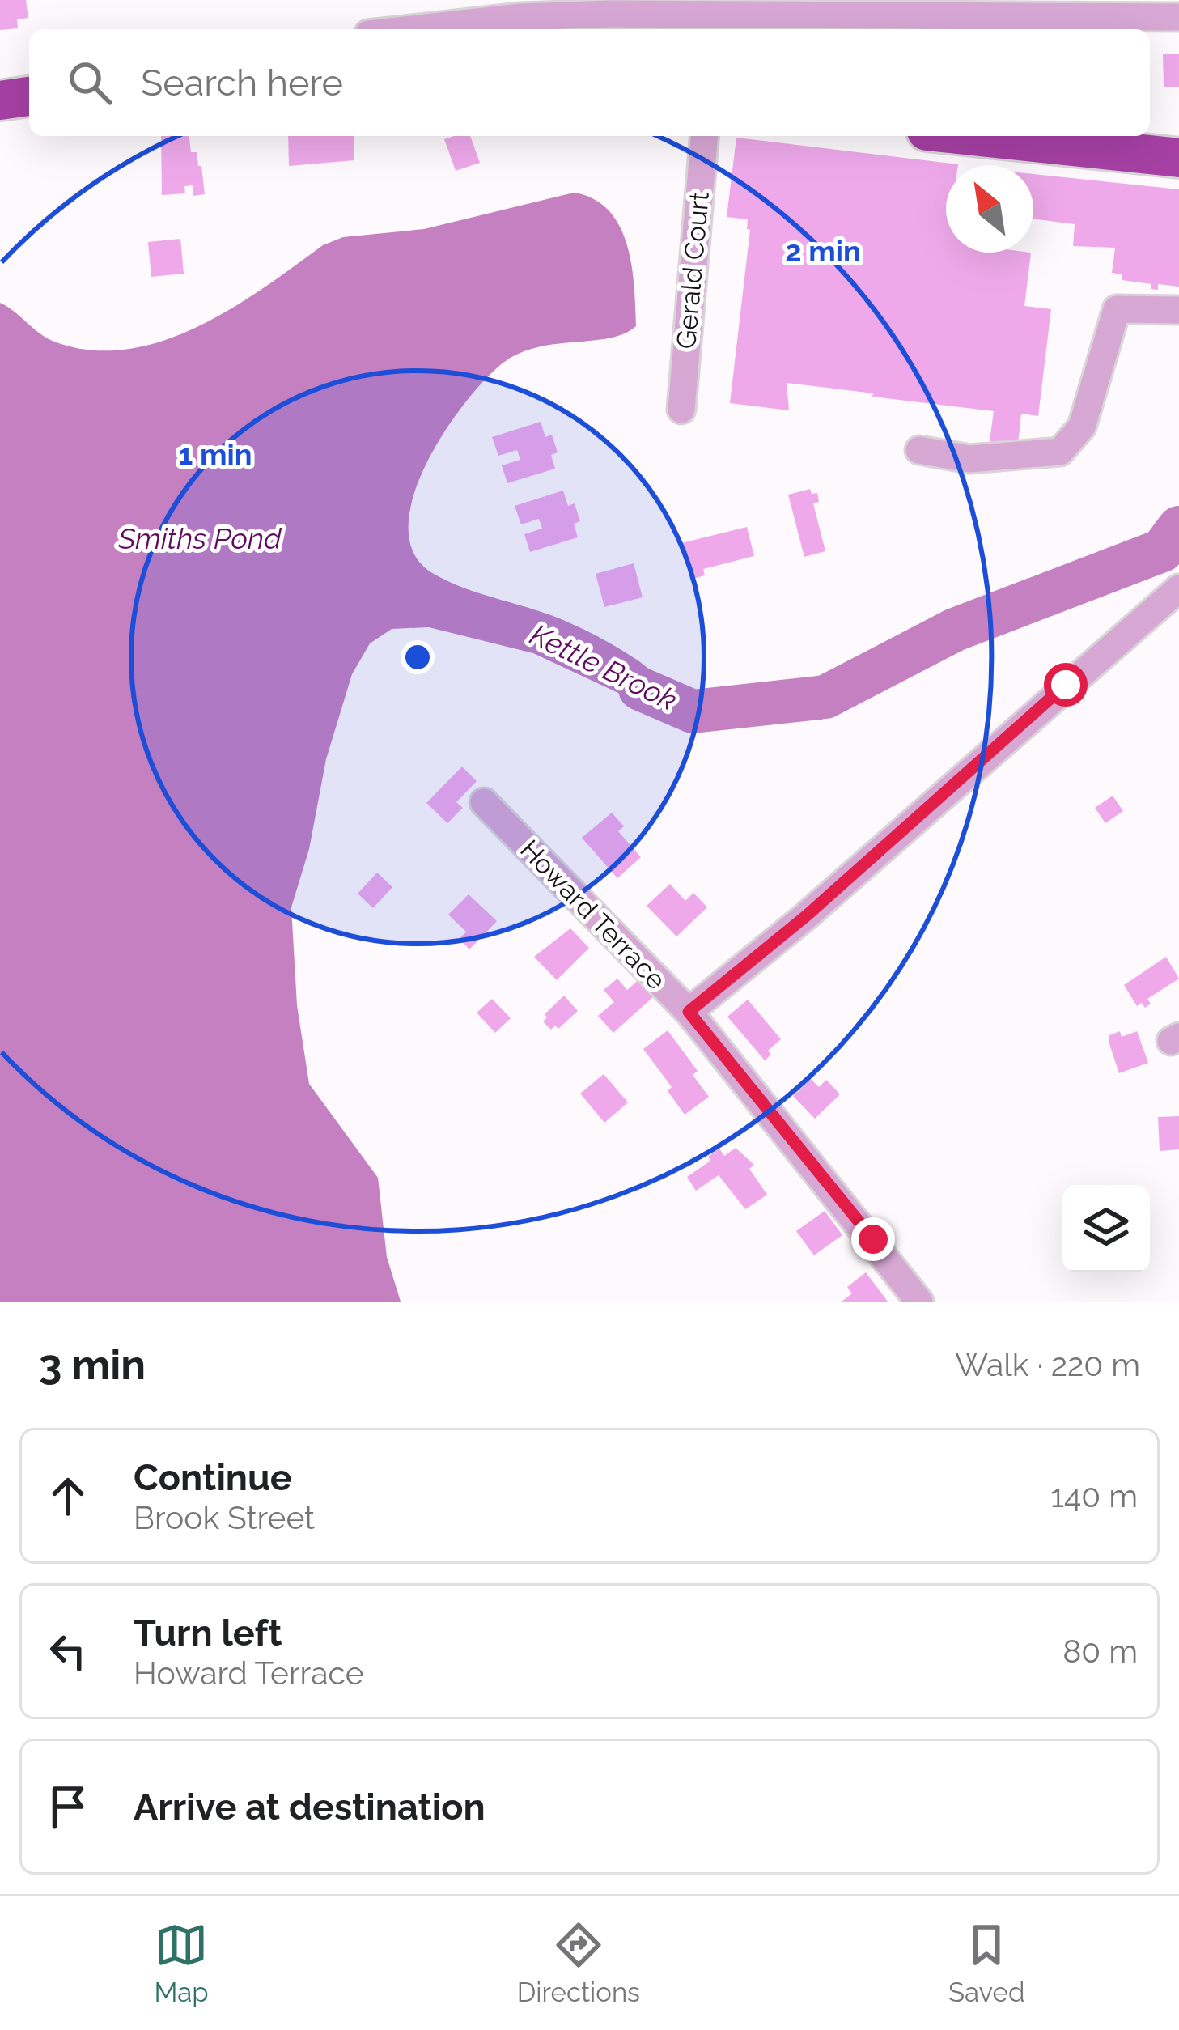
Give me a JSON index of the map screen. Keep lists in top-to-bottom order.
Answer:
{
  "streets": {
    "street": ["Gerald Court", "Howard Terrace"]
  },
  "water": ["Smiths Pond", "Kettle Brook"],
  "north": "top left",
  "page": {
    "search": "Search here",
    "heading": ["3 min", "Walk · 220 m"],
    "list": [
      ["Continue", "Brook Street", "140 m"],
      ["Turn left", "Howard Terrace", "80 m"],
      "Arrive at destination"
    ],
    "nav": ["Map", "Directions", "Saved"]
  },
  "rings": ["2 min", "1 min"]
}
